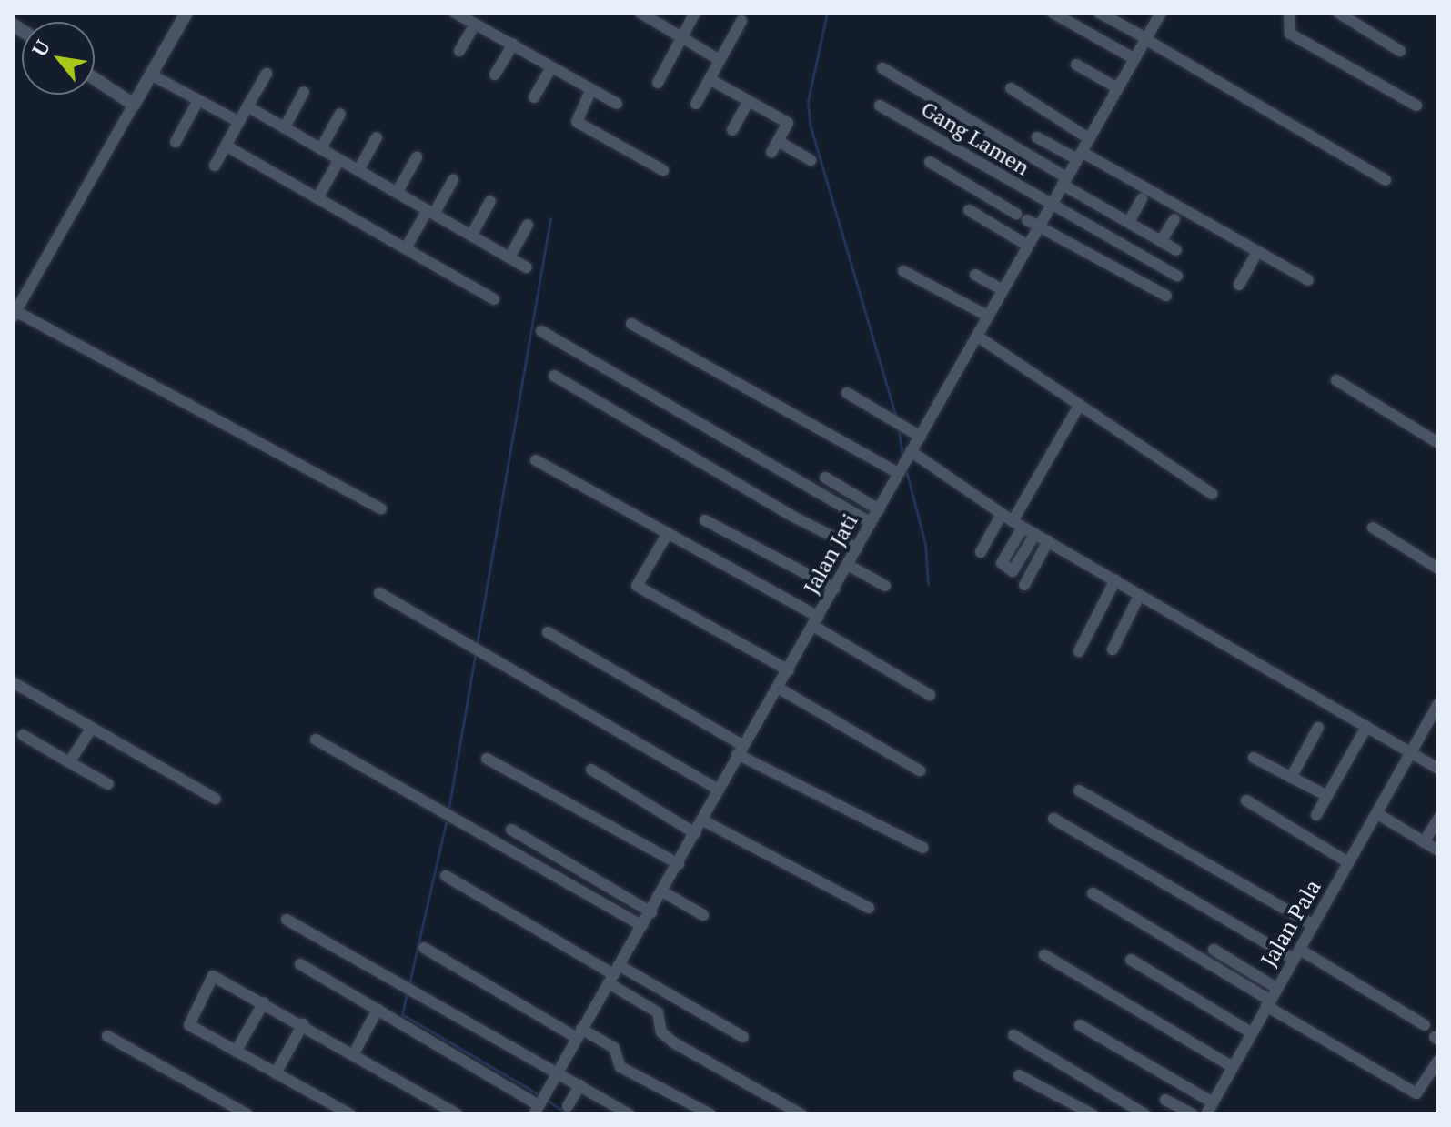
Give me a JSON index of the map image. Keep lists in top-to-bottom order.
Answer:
{
  "streets": {
    "street": ["Gang Lamen", "Jalan Jati", "Jalan Pala"]
  },
  "crossings": [
    ["Gang Lamen", "Jalan Jati"]
  ],
  "north": "top left"
}
